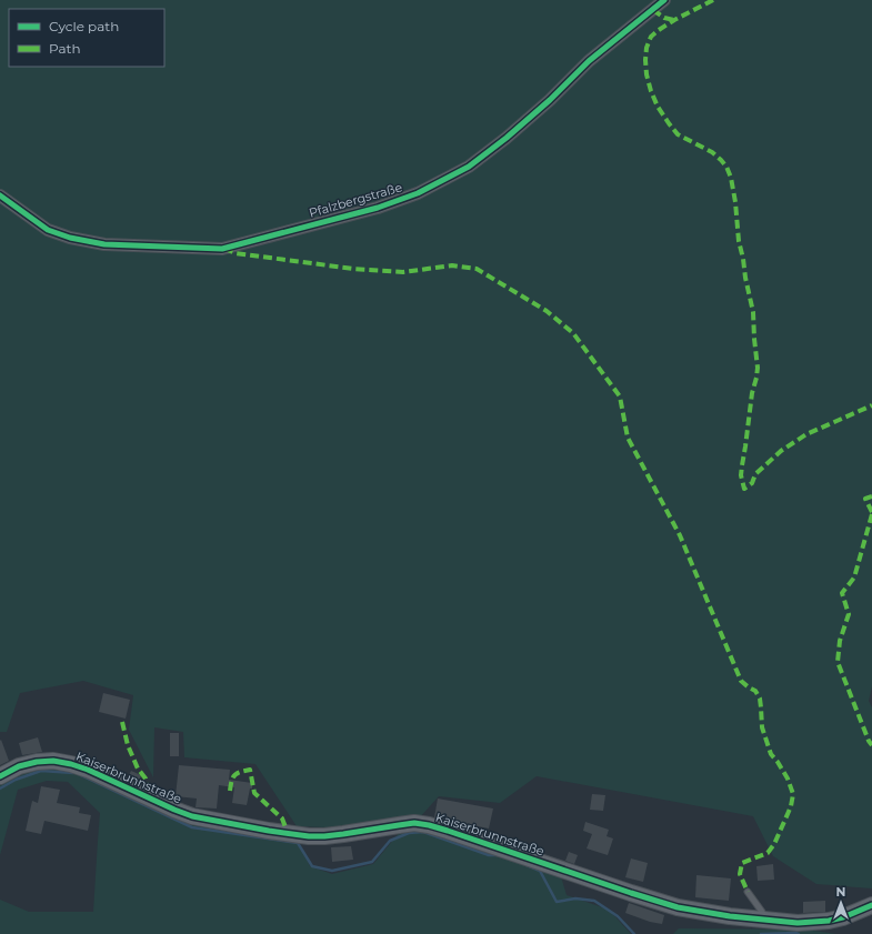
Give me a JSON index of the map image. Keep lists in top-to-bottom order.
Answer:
{
  "streets": {
    "street": ["Pfalzbergstraße", "Kaiserbrunnstraße"]
  },
  "legend": ["Cycle path", "Path"],
  "north": "top"
}
